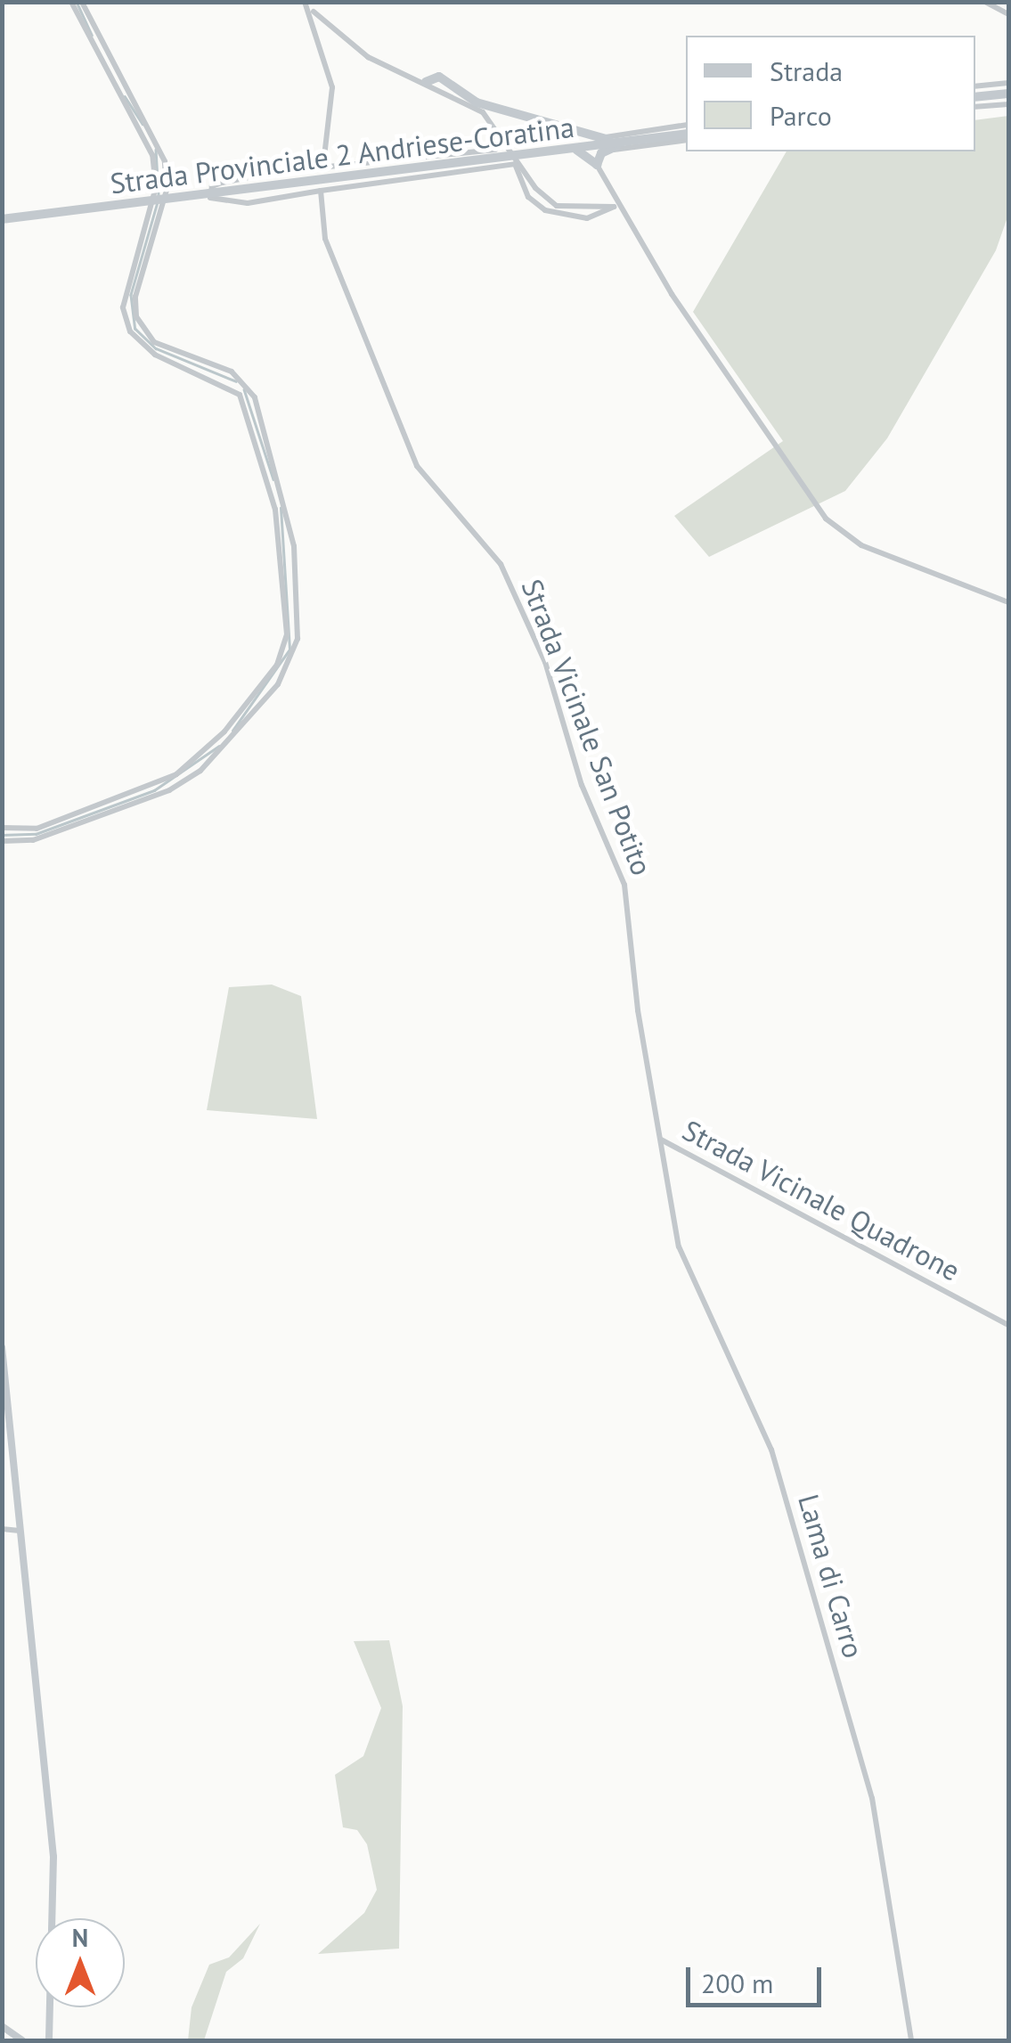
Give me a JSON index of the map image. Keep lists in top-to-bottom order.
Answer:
{
  "streets": {
    "main road": ["Strada Provinciale 2 Andriese-Coratina"],
    "street": ["Strada Vicinale San Potito", "Strada Vicinale Quadrone", "Lama di Carro"]
  },
  "crossings": [
    ["Strada Vicinale San Potito", "Strada Vicinale Quadrone"],
    ["Strada Vicinale San Potito", "Lama di Carro"],
    ["Strada Vicinale Quadrone", "Lama di Carro"]
  ],
  "legend": ["Strada", "Parco"],
  "scale_bar": "200 m",
  "north": "top"
}
